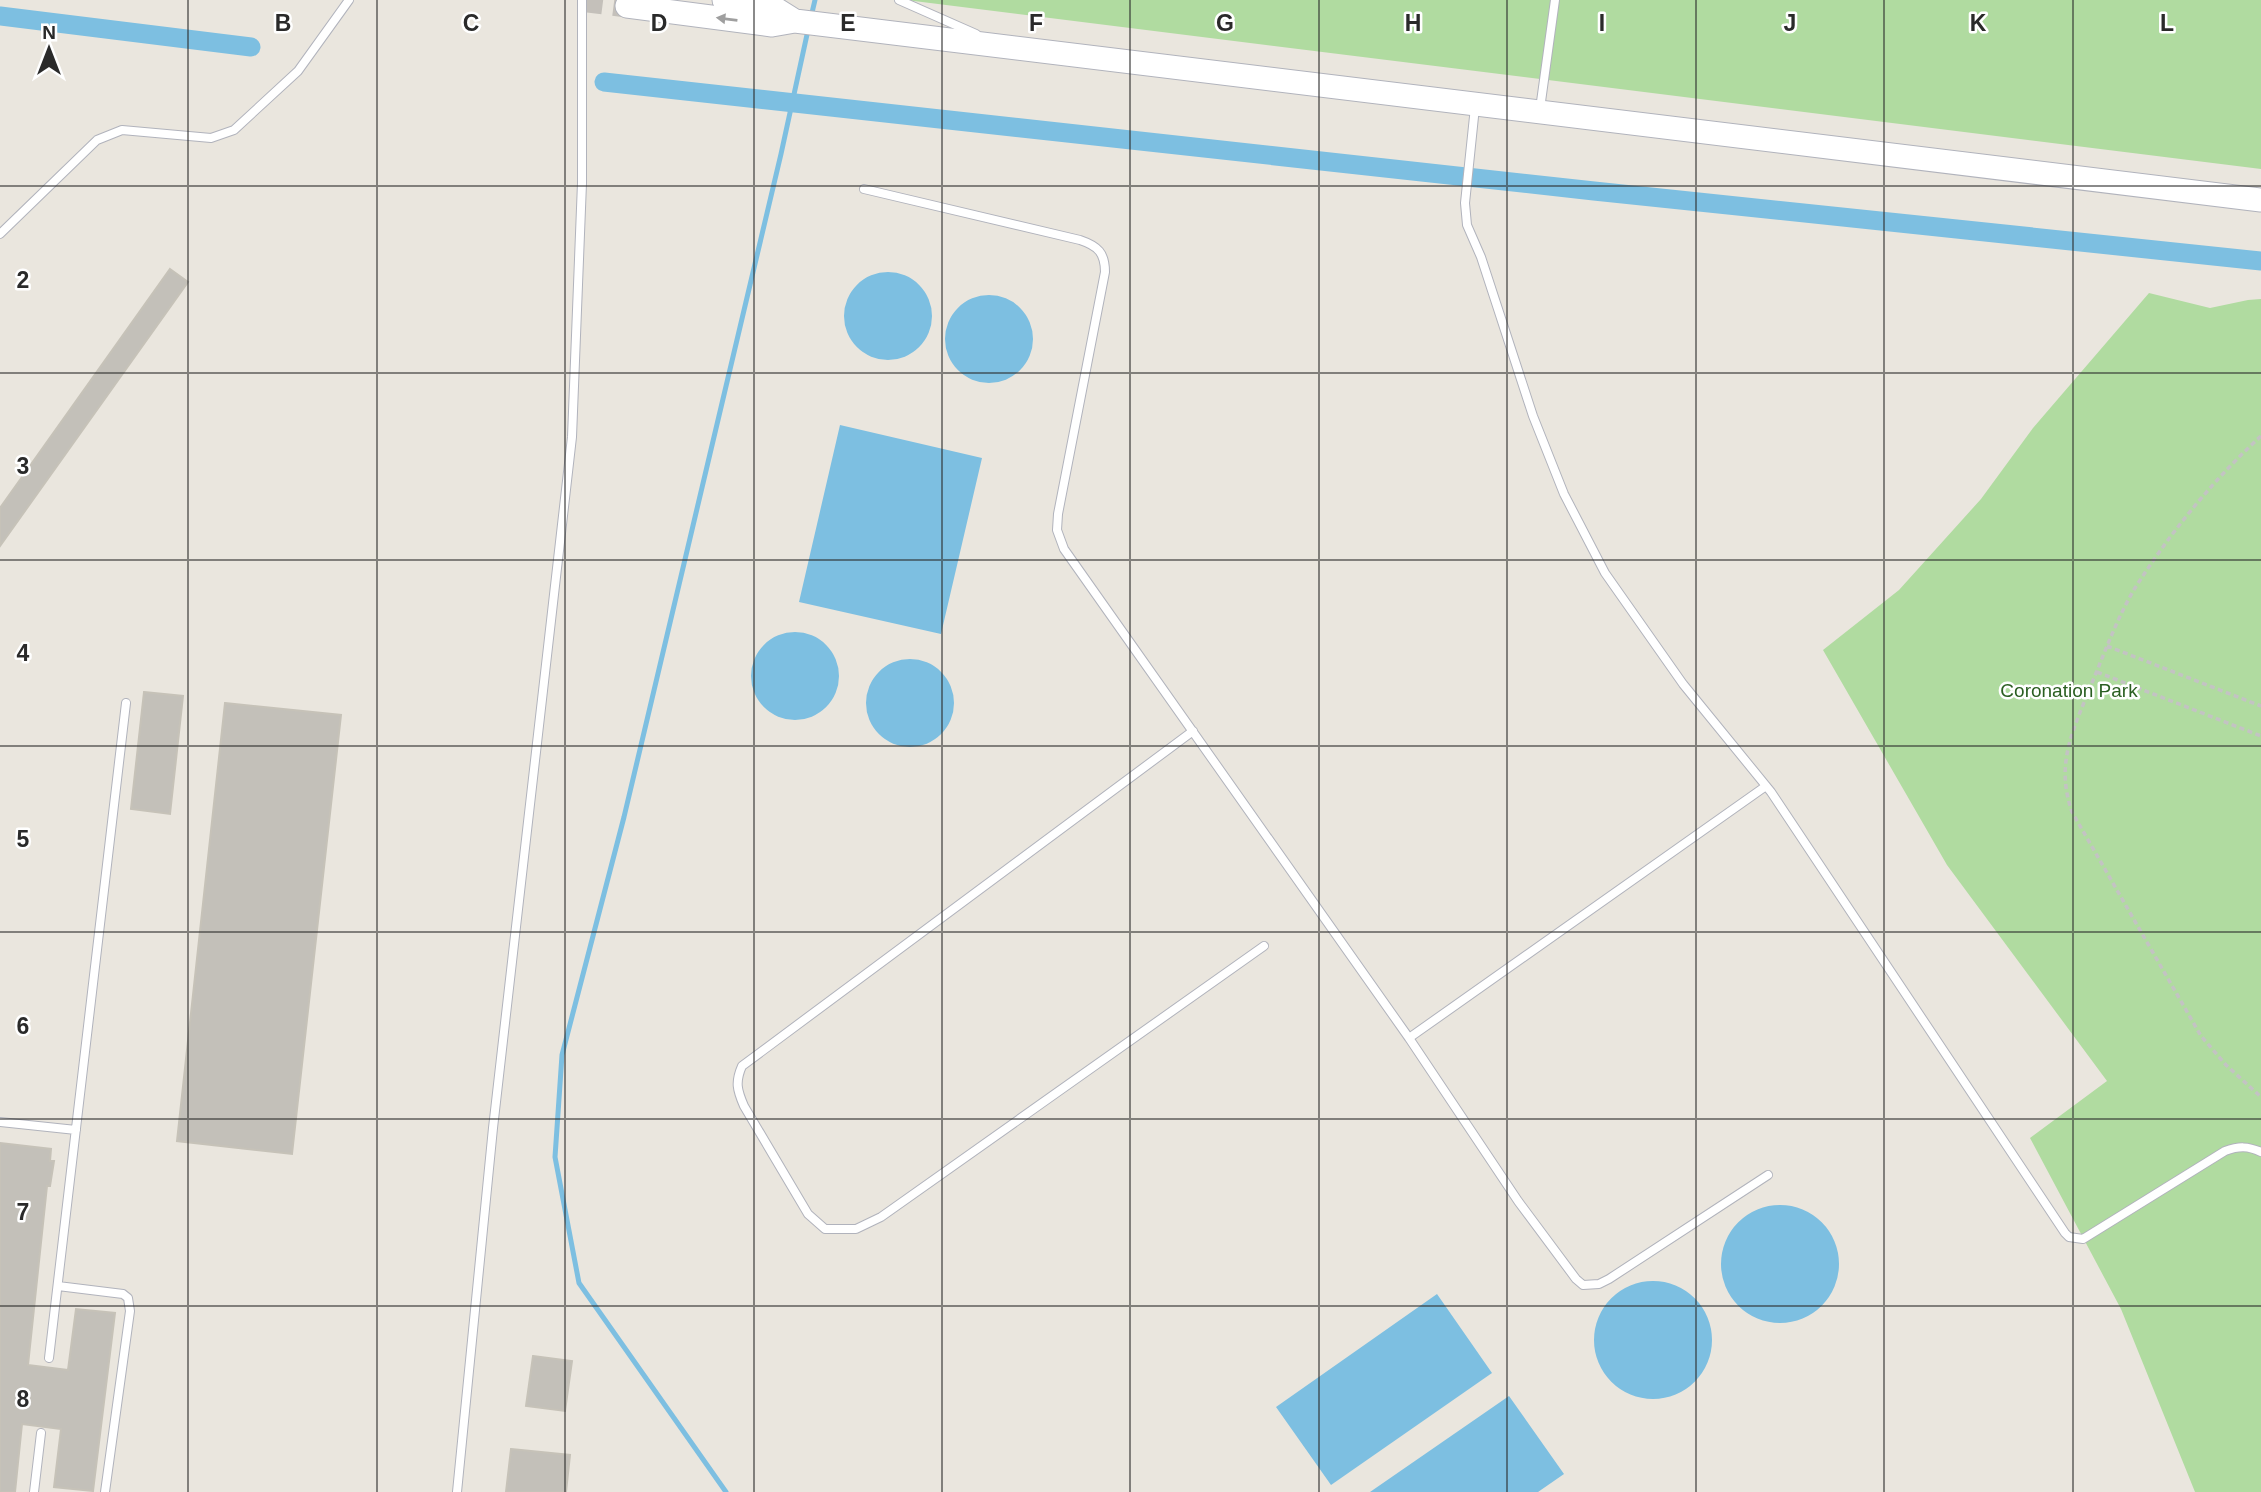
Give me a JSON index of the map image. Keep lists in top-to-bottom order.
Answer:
{
  "parks": ["Coronation Park"],
  "north": "top",
  "grid": {
    "columns": [
      "B",
      "C",
      "D",
      "E",
      "F",
      "G",
      "H",
      "I",
      "J",
      "K",
      "L"
    ],
    "rows": [
      "2",
      "3",
      "4",
      "5",
      "6",
      "7",
      "8"
    ]
  }
}
